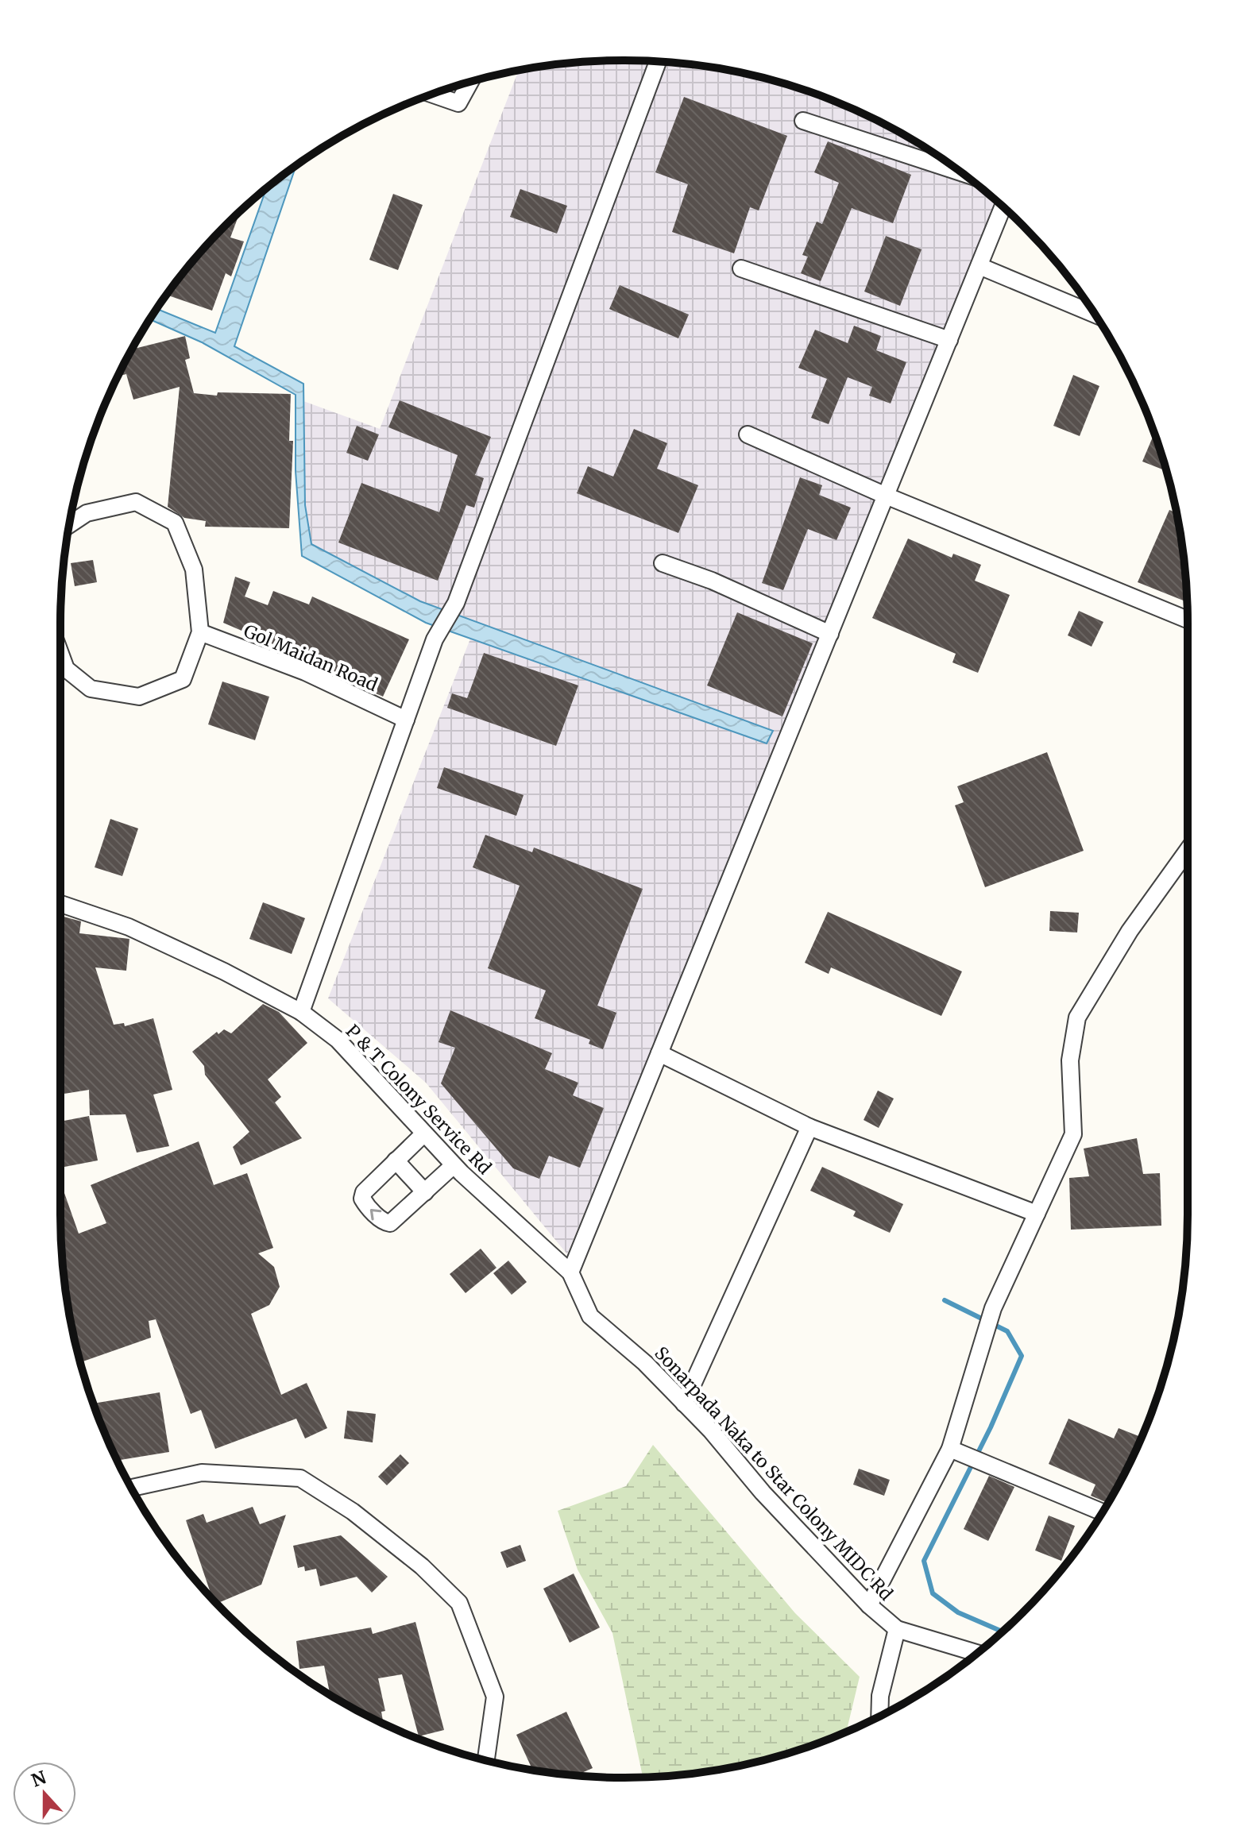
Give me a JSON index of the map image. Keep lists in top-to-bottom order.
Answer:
{
  "streets": {
    "street": ["Gol Maidan Road", "P & T Colony Service Rd", "Sonarpada Naka to Star Colony MIDC Rd"]
  },
  "crossings": [
    ["P & T Colony Service Rd", "Sonarpada Naka to Star Colony MIDC Rd"]
  ],
  "north": "top"
}
